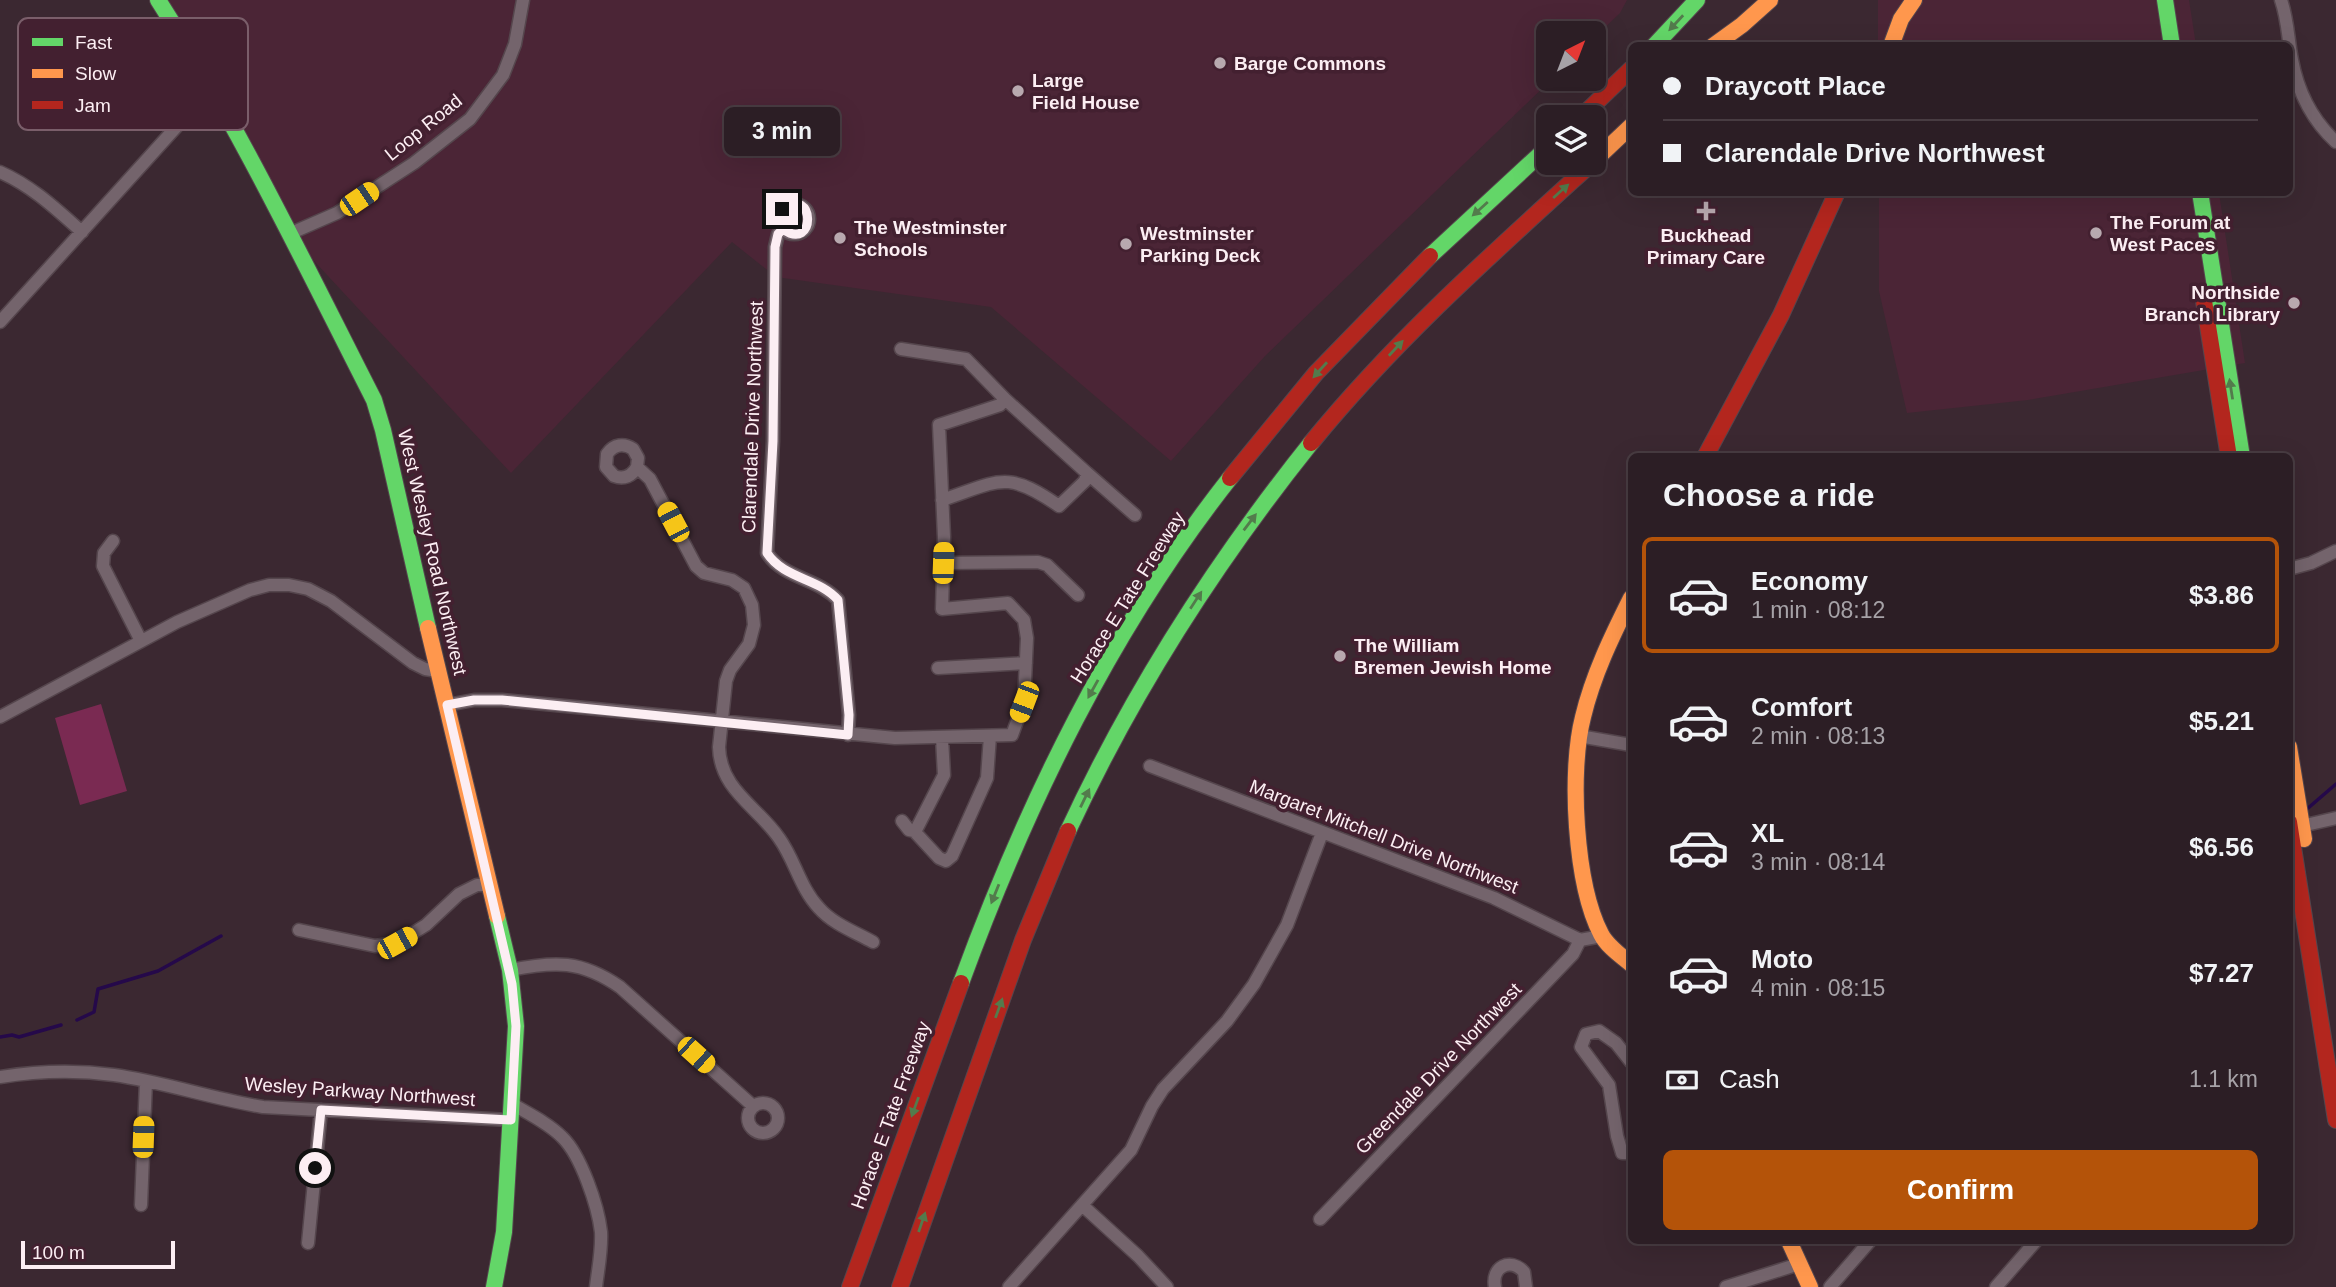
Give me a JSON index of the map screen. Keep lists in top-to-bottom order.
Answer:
{
  "streets": {
    "main road": ["West Wesley Road Northwest", "Horace E Tate Freeway"],
    "street": [
      "Loop Road",
      "Clarendale Drive Northwest",
      "Margaret Mitchell Drive Northwest",
      "Greendale Drive Northwest",
      "Wesley Parkway Northwest"
    ]
  },
  "crossings": [
    ["Loop Road", "West Wesley Road Northwest"],
    ["West Wesley Road Northwest", "Wesley Parkway Northwest"],
    ["Margaret Mitchell Drive Northwest", "Greendale Drive Northwest"]
  ],
  "places": {
    "other": [
      "Barge Commons",
      "Large Field House",
      "The Forum at West Paces",
      "The Westminster Schools",
      "Westminster Parking Deck",
      "Northside Branch Library",
      "The William Bremen Jewish Home"
    ],
    "health": ["Buckhead Primary Care"]
  },
  "legend": ["Fast", "Slow", "Jam"],
  "scale_bar": "100 m",
  "north": "top right",
  "page": {
    "banner": ["Draycott Place", "Clarendale Drive Northwest"],
    "bubble": "3 min",
    "heading": "Choose a ride",
    "list": [
      {
        "name": "Economy",
        "note": "1 min · 08:12",
        "value": "$3.86"
      },
      {
        "name": "Comfort",
        "note": "2 min · 08:13",
        "value": "$5.21"
      },
      {
        "name": "XL",
        "note": "3 min · 08:14",
        "value": "$6.56"
      },
      {
        "name": "Moto",
        "note": "4 min · 08:15",
        "value": "$7.27"
      }
    ],
    "pay": ["Cash", "1.1 km"],
    "buttons": "Confirm",
    "scale": "100 m"
  }
}
